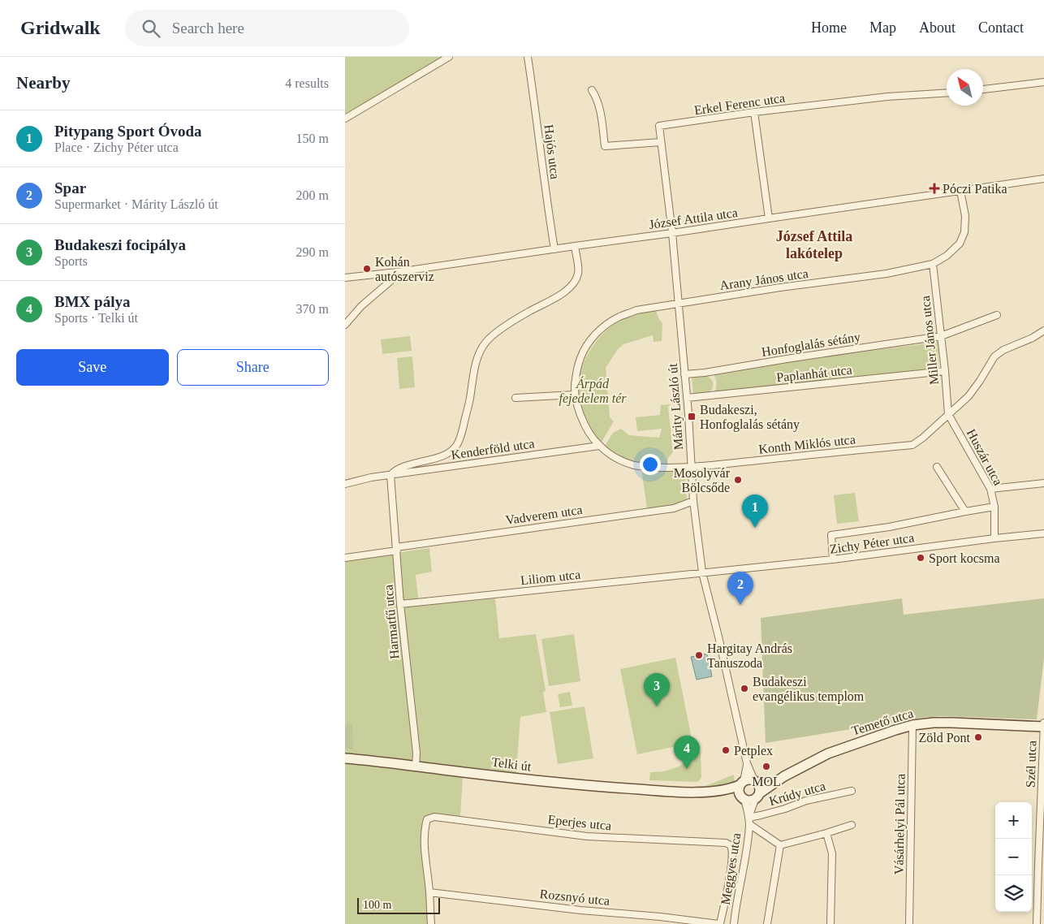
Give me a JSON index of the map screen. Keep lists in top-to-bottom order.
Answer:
{
  "streets": {
    "main road": ["Temető utca", "Telki út"],
    "street": [
      "Erkel Ferenc utca",
      "Hajós utca",
      "József Attila utca",
      "Arany János utca",
      "Miller János utca",
      "Honfoglalás sétány",
      "Paplanhát utca",
      "Márity László út",
      "Konth Miklós utca",
      "Kenderföld utca",
      "Huszár utca",
      "Vadverem utca",
      "Zichy Péter utca",
      "Liliom utca",
      "Harmatfű utca",
      "Szél utca",
      "Krúdy utca",
      "Eperjes utca",
      "Vásárhelyi Pál utca",
      "Meggyes utca",
      "Rozsnyó utca"
    ]
  },
  "crossings": [
    ["Erkel Ferenc utca", "Márity László út"],
    ["Hajós utca", "József Attila utca"],
    ["József Attila utca", "Arany János utca"],
    ["József Attila utca", "Márity László út"],
    ["Arany János utca", "Miller János utca"],
    ["Arany János utca", "Márity László út"],
    ["Arany János utca", "Konth Miklós utca"],
    ["Miller János utca", "Honfoglalás sétány"],
    ["Miller János utca", "Paplanhát utca"],
    ["Miller János utca", "Konth Miklós utca"],
    ["Miller János utca", "Huszár utca"],
    ["Honfoglalás sétány", "Márity László út"],
    ["Paplanhát utca", "Márity László út"],
    ["Márity László út", "Konth Miklós utca"],
    ["Márity László út", "Vadverem utca"],
    ["Márity László út", "Zichy Péter utca"],
    ["Márity László út", "Liliom utca"],
    ["Márity László út", "Temető utca"],
    ["Márity László út", "Meggyes utca"],
    ["Konth Miklós utca", "Kenderföld utca"],
    ["Konth Miklós utca", "Huszár utca"],
    ["Kenderföld utca", "Harmatfű utca"],
    ["Huszár utca", "Zichy Péter utca"],
    ["Vadverem utca", "Harmatfű utca"],
    ["Zichy Péter utca", "Liliom utca"],
    ["Liliom utca", "Harmatfű utca"],
    ["Harmatfű utca", "Telki út"],
    ["Temető utca", "Szél utca"],
    ["Temető utca", "Vásárhelyi Pál utca"],
    ["Temető utca", "Meggyes utca"],
    ["Krúdy utca", "Meggyes utca"],
    ["Eperjes utca", "Rozsnyó utca"],
    ["Meggyes utca", "Rozsnyó utca"]
  ],
  "districts": ["József Attila lakótelep"],
  "parks": ["Árpád fejedelem tér"],
  "places": {
    "health": ["Póczi Patika"],
    "other": [
      "Kohán autószerviz",
      "Mosolyvár Bölcsőde",
      "Sport kocsma",
      "Hargitay András Tanuszoda",
      "Budakeszi evangélikus templom",
      "Zöld Pont",
      "Petplex",
      "MOL"
    ],
    "transit": ["Budakeszi, Honfoglalás sétány"]
  },
  "scale_bar": "100 m",
  "north": "top left",
  "page": {
    "header": "Gridwalk",
    "search": "Search here",
    "nav": [
      "Home",
      "Map",
      "About",
      "Contact"
    ],
    "heading": ["Nearby", "4 results"],
    "list": [
      {
        "mark": "1",
        "name": "Pitypang Sport Óvoda",
        "note": "Place · Zichy Péter utca",
        "value": "150 m"
      },
      {
        "mark": "2",
        "name": "Spar",
        "note": "Supermarket · Márity László út",
        "value": "200 m"
      },
      {
        "mark": "3",
        "name": "Budakeszi focipálya",
        "note": "Sports",
        "value": "290 m"
      },
      {
        "mark": "4",
        "name": "BMX pálya",
        "note": "Sports · Telki út",
        "value": "370 m"
      }
    ],
    "buttons": ["Save", "Share"],
    "pins": [
      "1",
      "2",
      "3",
      "4"
    ],
    "map_buttons": ["+", "−"],
    "scale": "100 m"
  }
}
